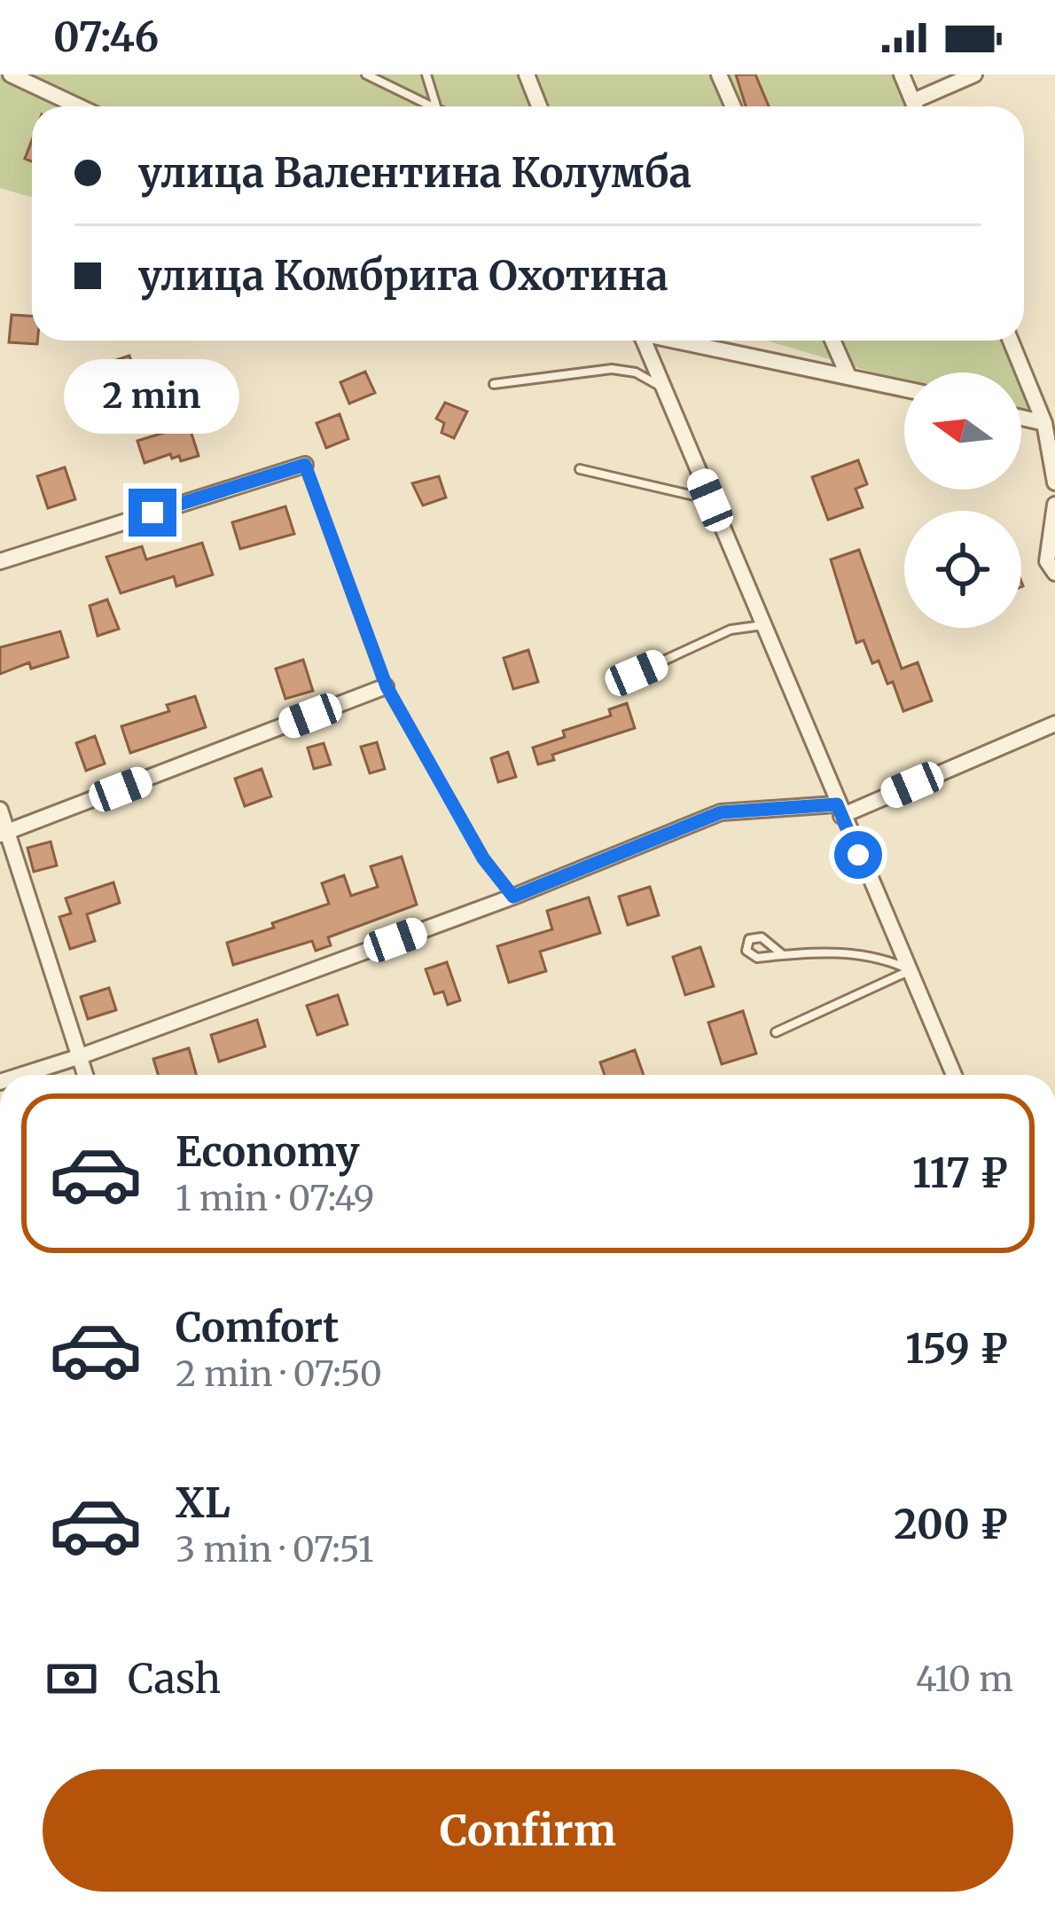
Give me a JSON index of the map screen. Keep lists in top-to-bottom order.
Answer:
{
  "north": "left",
  "page": {
    "status": "07:46",
    "banner": ["улица Валентина Колумба", "улица Комбрига Охотина"],
    "bubble": "2 min",
    "list": [
      {
        "name": "Economy",
        "note": "1 min · 07:49",
        "value": "117 ₽"
      },
      {
        "name": "Comfort",
        "note": "2 min · 07:50",
        "value": "159 ₽"
      },
      {
        "name": "XL",
        "note": "3 min · 07:51",
        "value": "200 ₽"
      }
    ],
    "pay": ["Cash", "410 m"],
    "buttons": "Confirm"
  }
}
